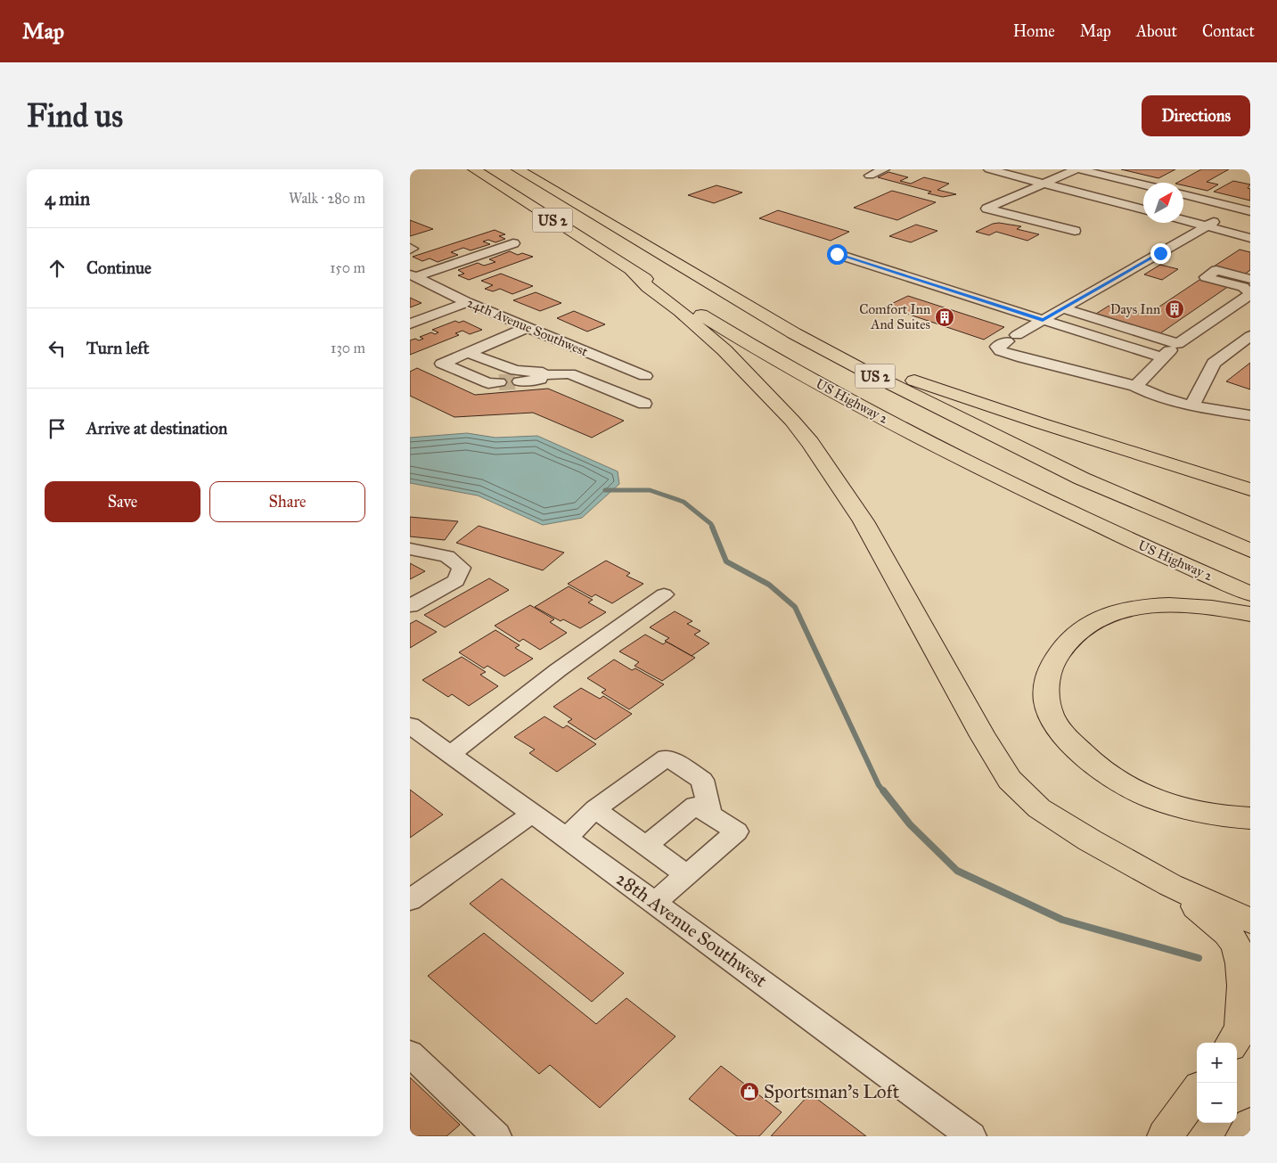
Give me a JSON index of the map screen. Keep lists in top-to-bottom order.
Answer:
{
  "streets": {
    "highway": ["US 2", "US Highway 2"],
    "street": ["24th Avenue Southwest", "28th Avenue Southwest"]
  },
  "places": {
    "building": ["Days Inn", "Comfort Inn And Suites"],
    "shop": ["Sportsman's Loft"]
  },
  "north": "top right",
  "page": {
    "header": "Map",
    "nav": [
      "Home",
      "Map",
      "About",
      "Contact"
    ],
    "buttons": [
      "Directions",
      ["Save", "Share"]
    ],
    "title": "Find us",
    "heading": ["4 min", "Walk · 280 m"],
    "list": [
      ["Continue", "150 m"],
      ["Turn left", "130 m"],
      "Arrive at destination"
    ],
    "map_buttons": ["+", "−"]
  }
}
